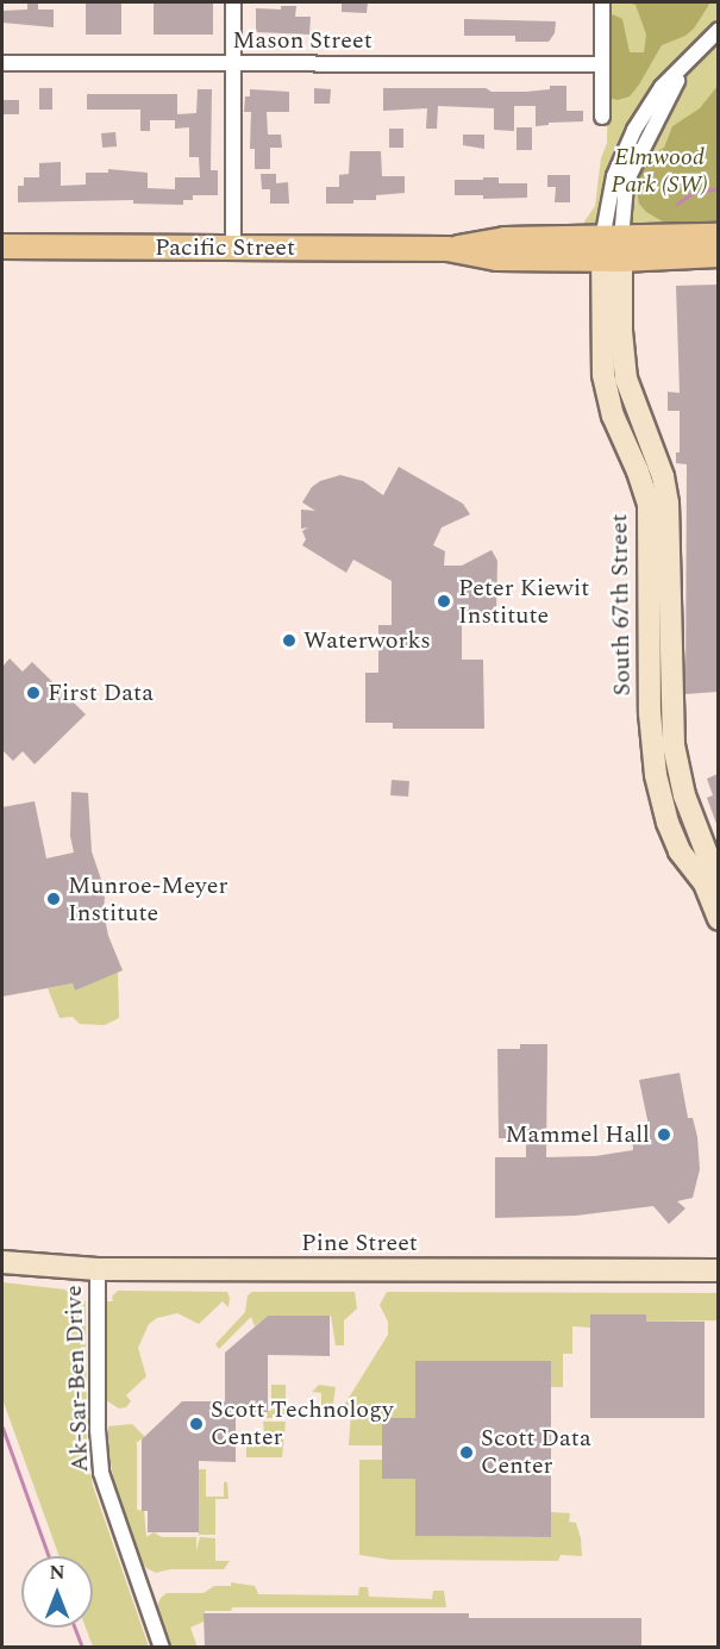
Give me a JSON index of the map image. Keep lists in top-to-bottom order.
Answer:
{
  "streets": {
    "main road": ["Pacific Street", "South 67th Street", "Pine Street"],
    "street": ["Mason Street", "Ak-Sar-Ben Drive"]
  },
  "crossings": [
    ["Pacific Street", "South 67th Street"],
    ["Pine Street", "Ak-Sar-Ben Drive"]
  ],
  "parks": ["Elmwood Park (SW)"],
  "places": [
    "Peter Kiewit Institute",
    "Waterworks",
    "First Data",
    "Munroe-Meyer Institute",
    "Mammel Hall",
    "Scott Technology Center",
    "Scott Data Center"
  ],
  "north": "top"
}
